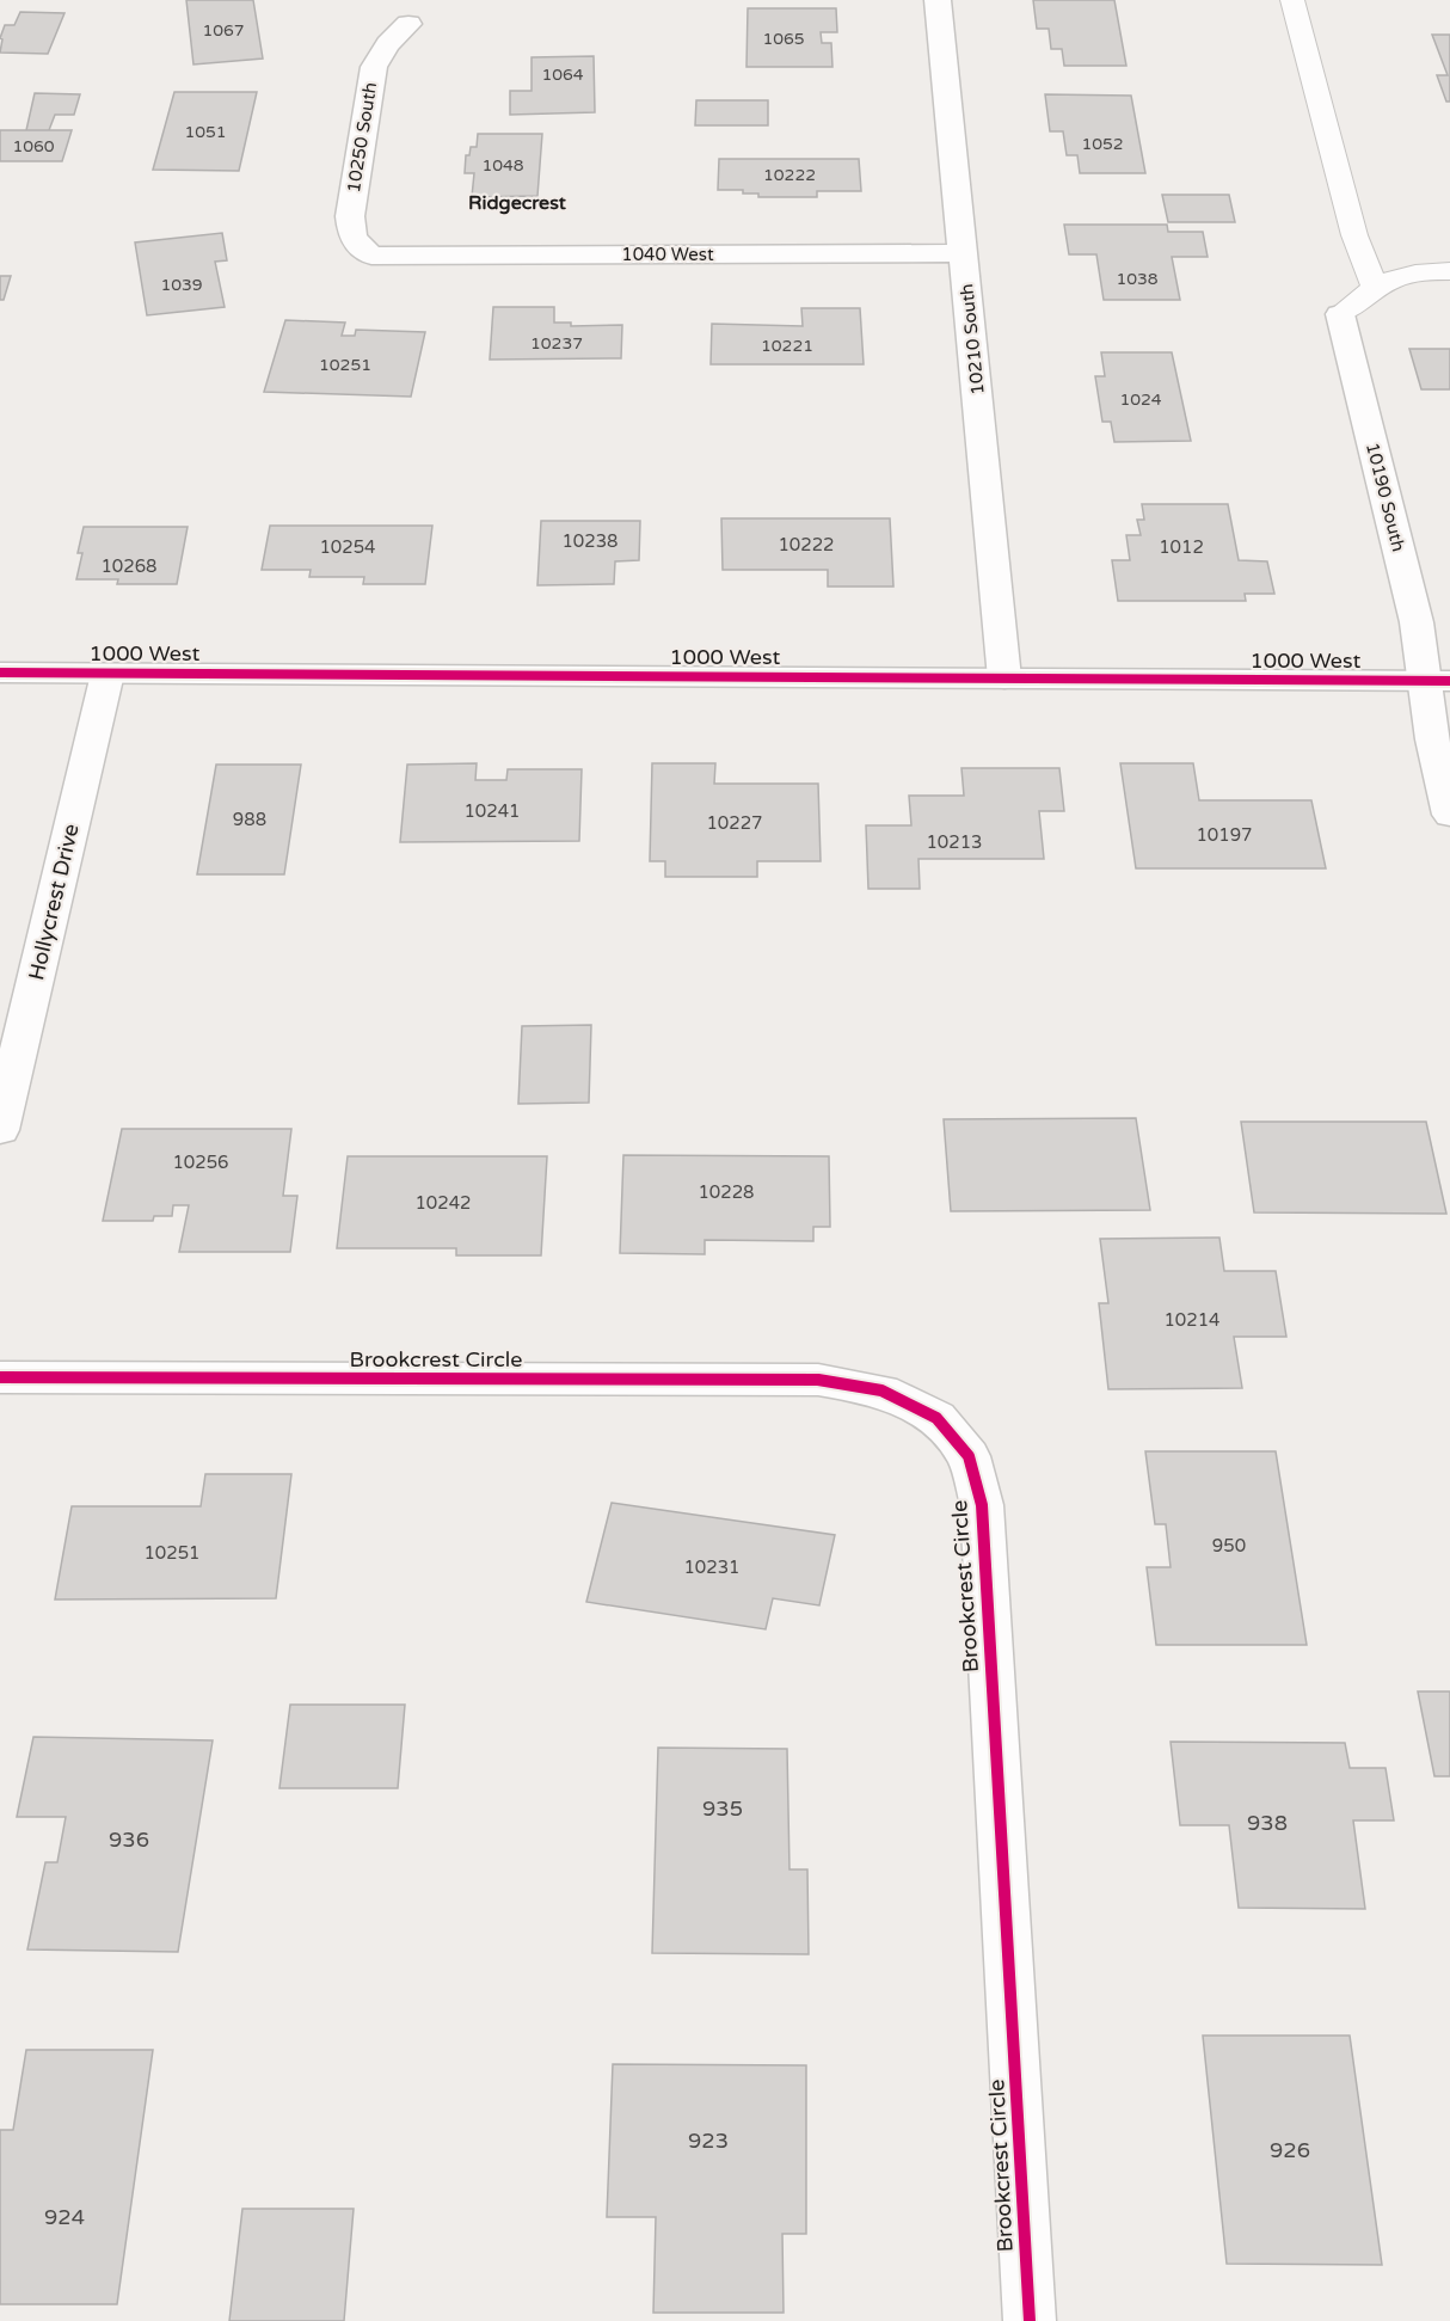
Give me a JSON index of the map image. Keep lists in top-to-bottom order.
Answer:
{
  "streets": {
    "street": [
      "10250 South",
      "1040 West",
      "10210 South",
      "10190 South",
      "1000 West",
      "Hollycrest Drive",
      "Brookcrest Circle"
    ]
  },
  "crossings": [
    ["10250 South", "1040 West"],
    ["1040 West", "10210 South"],
    ["10210 South", "1000 West"],
    ["10190 South", "1000 West"],
    ["1000 West", "Hollycrest Drive"]
  ],
  "districts": ["Ridgecrest"],
  "house_numbers": [
    "1067",
    "1065",
    "1064",
    "1051",
    "1052",
    "1060",
    "1048",
    "10222",
    "1038",
    "1039",
    "10237",
    "10221",
    "10251",
    "1024",
    "10238",
    "10222",
    "10254",
    "1012",
    "10268",
    "10241",
    "988",
    "10227",
    "10197",
    "10213",
    "10256",
    "10228",
    "10242",
    "10214",
    "950",
    "10251",
    "10231",
    "935",
    "938",
    "936",
    "923",
    "926",
    "924"
  ]
}
